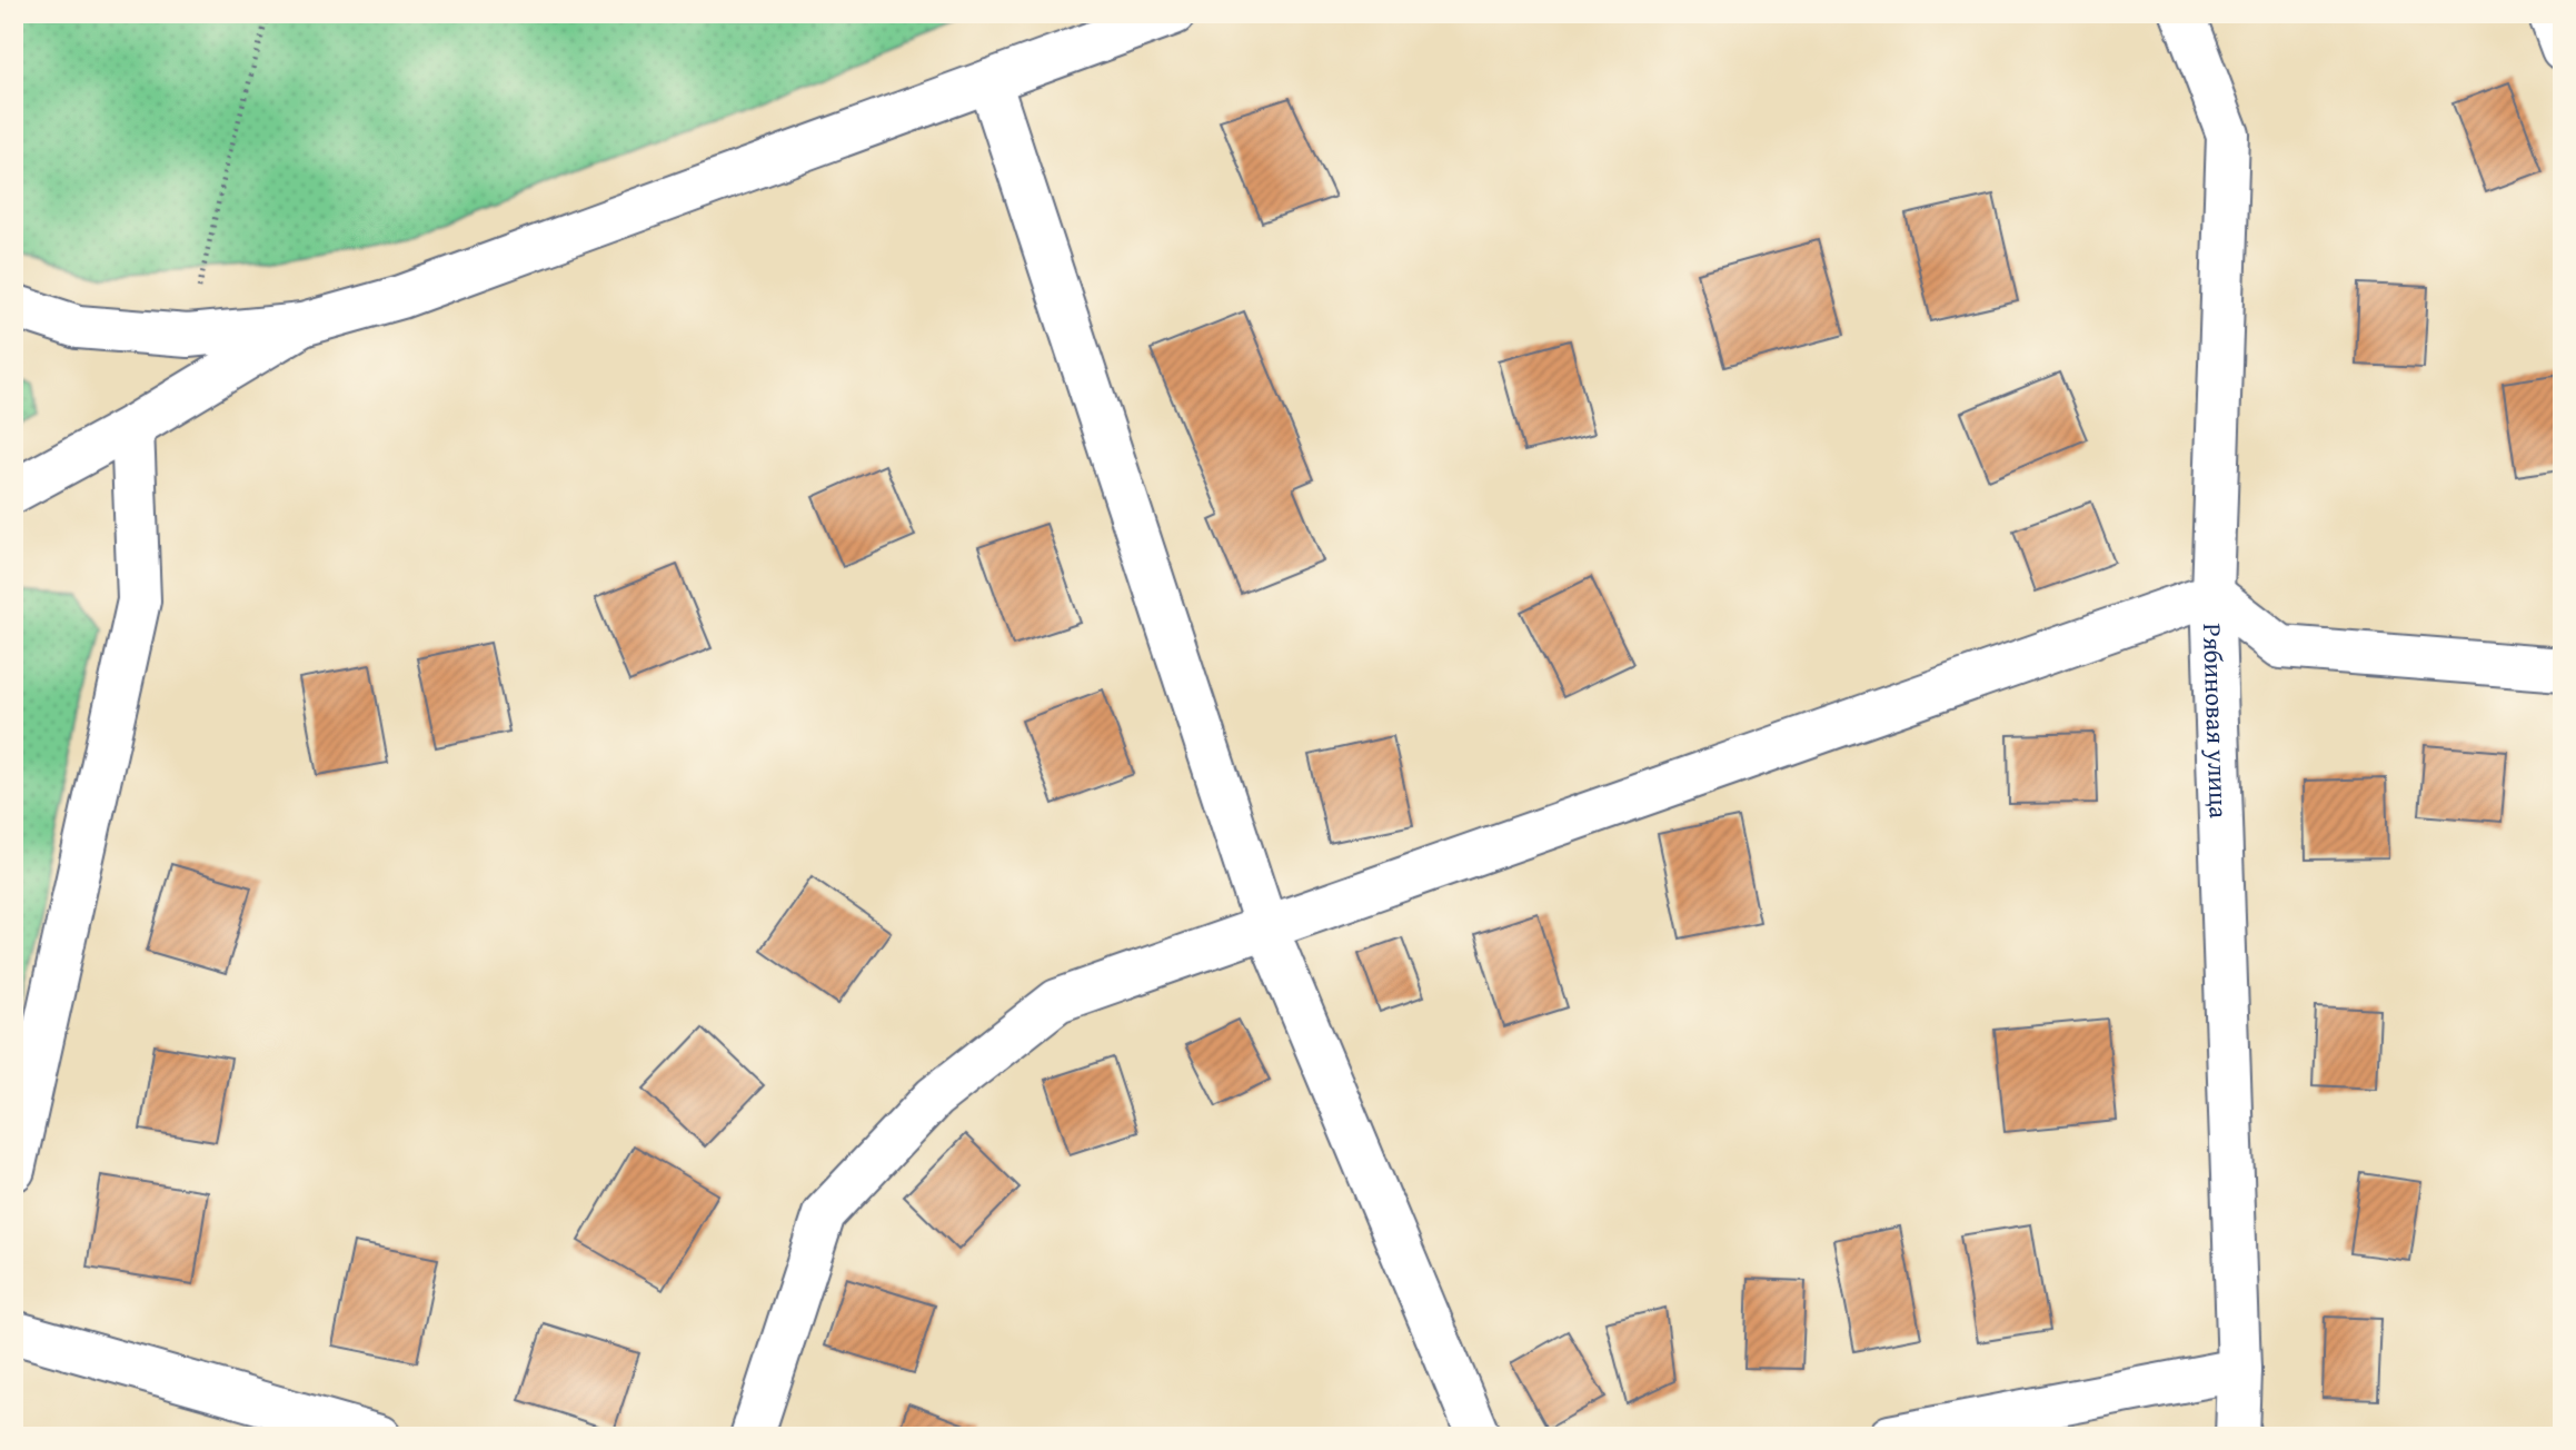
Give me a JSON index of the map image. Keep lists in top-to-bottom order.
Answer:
{
  "streets": {
    "street": ["Рябиновая улица"]
  }
}
